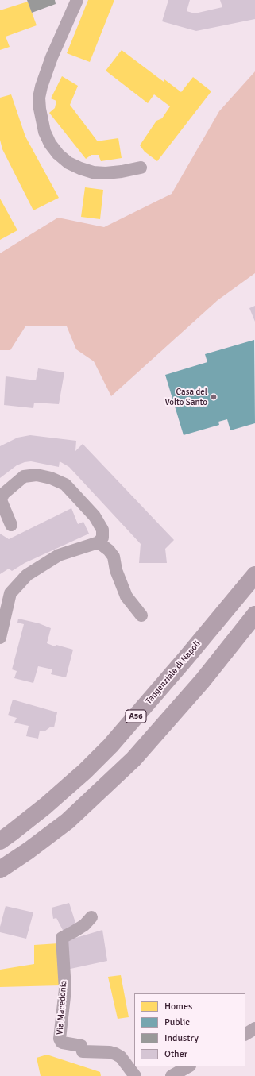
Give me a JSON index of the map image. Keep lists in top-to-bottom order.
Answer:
{
  "streets": {
    "highway": ["Tangenziale di Napoli", "A56"],
    "street": ["Via Macedonia"]
  },
  "places": ["Casa del Volto Santo"],
  "legend": [
    "Homes",
    "Public",
    "Industry",
    "Other"
  ]
}
